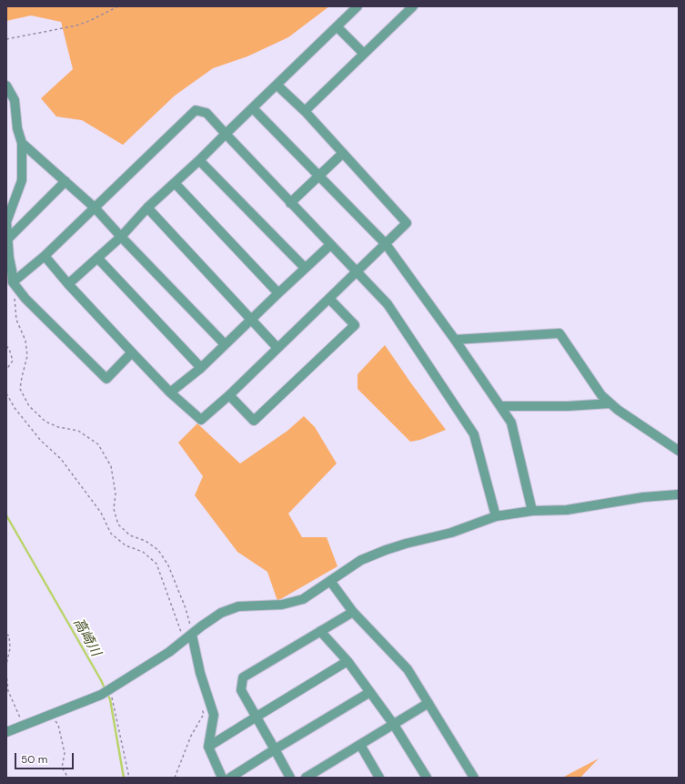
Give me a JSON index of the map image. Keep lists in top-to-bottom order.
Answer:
{
  "water": ["高崎川"],
  "scale_bar": "50 m"
}
